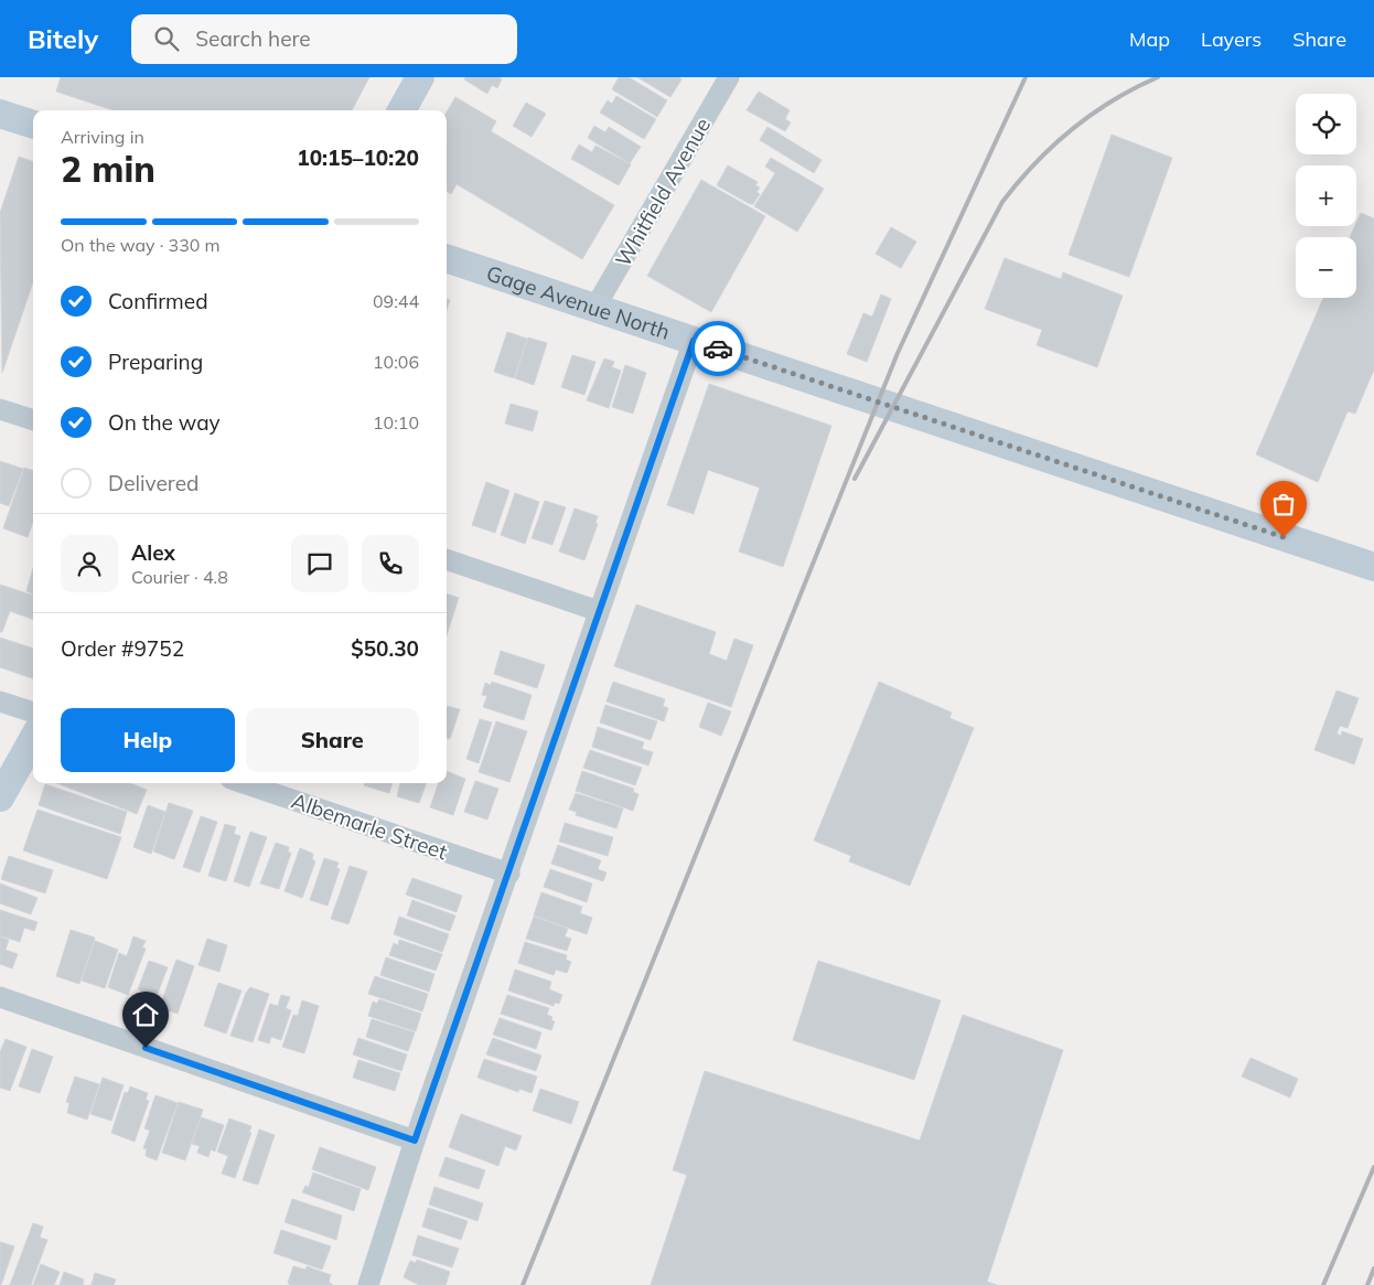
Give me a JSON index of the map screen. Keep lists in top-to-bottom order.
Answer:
{
  "streets": {
    "main road": ["Gage Avenue North"],
    "street": ["Whitfield Avenue", "Albemarle Street"]
  },
  "crossings": [
    ["Whitfield Avenue", "Gage Avenue North"]
  ],
  "page": {
    "header": "Bitely",
    "search": "Search here",
    "nav": ["Map", "Layers", "Share"],
    "map_buttons": ["+", "−"],
    "heading": ["2 min", "Arriving in", "10:15–10:20"],
    "panel": [
      "Alex",
      "Courier · 4.8",
      "Order #9752",
      "$50.30"
    ],
    "bar": "On the way · 330 m",
    "list": [
      ["Confirmed", "09:44"],
      ["Preparing", "10:06"],
      ["On the way", "10:10"],
      "Delivered"
    ],
    "buttons": ["Help", "Share"]
  }
}
